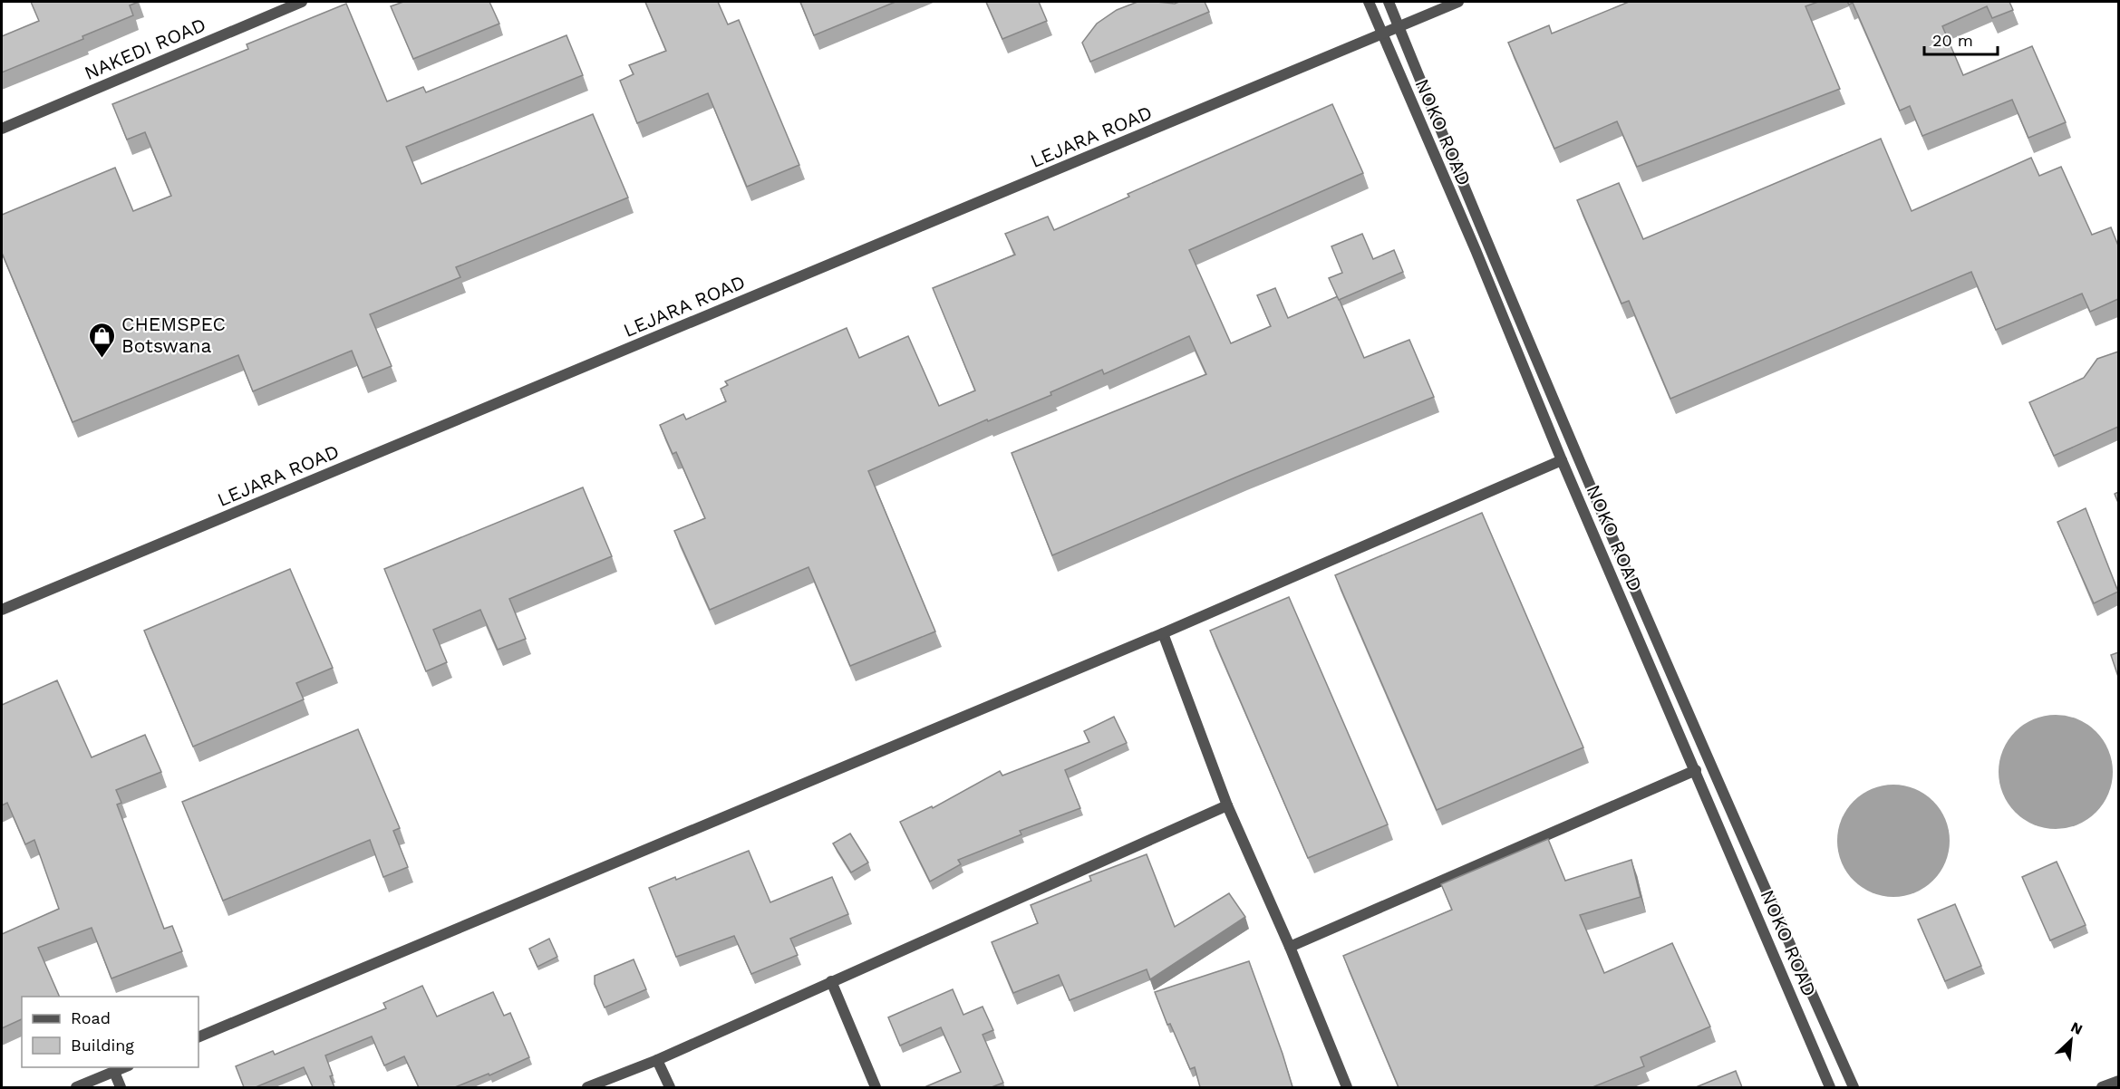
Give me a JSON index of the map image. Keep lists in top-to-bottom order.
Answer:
{
  "streets": {
    "street": ["NAKEDI ROAD", "NOKO ROAD", "LEJARA ROAD"]
  },
  "crossings": [
    ["NOKO ROAD", "LEJARA ROAD"]
  ],
  "places": {
    "shop": ["CHEMSPEC Botswana"]
  },
  "legend": ["Road", "Building"],
  "scale_bar": "20 m",
  "north": "top right"
}
